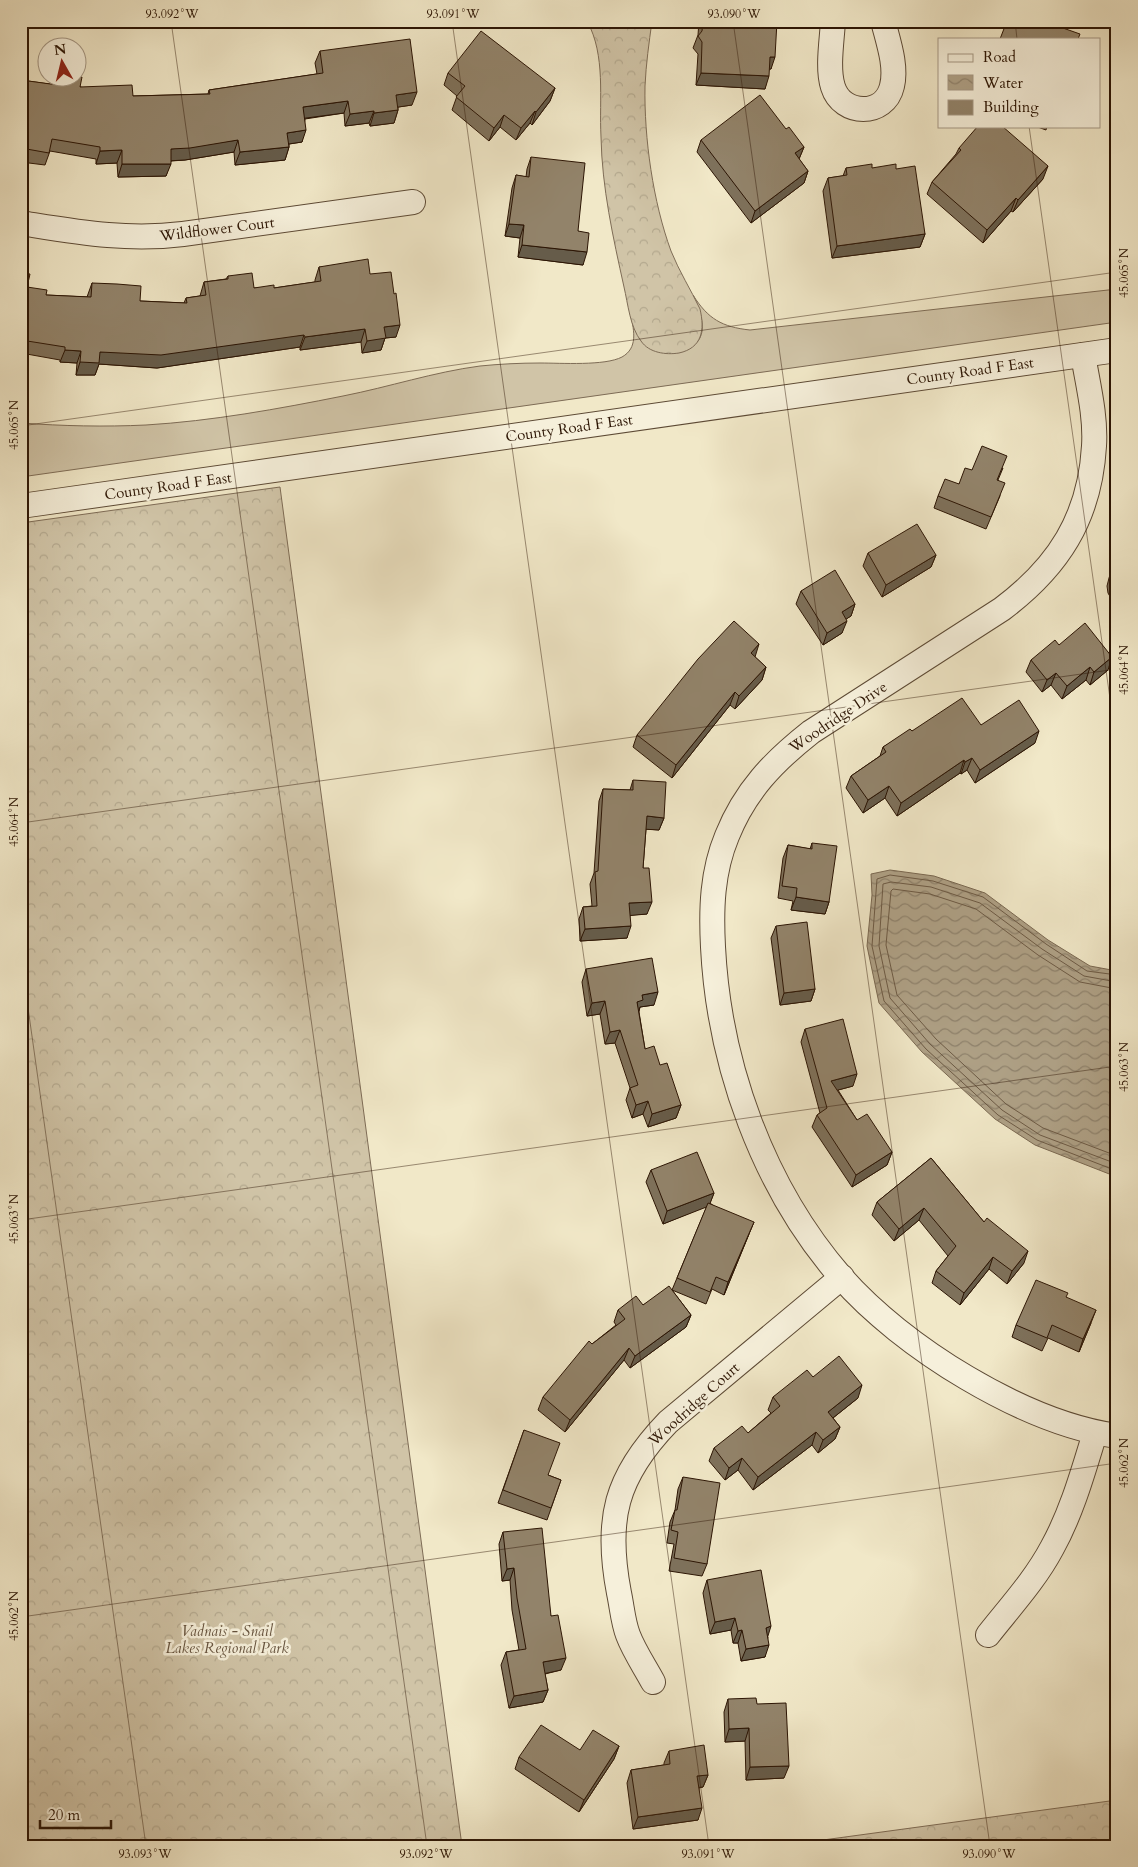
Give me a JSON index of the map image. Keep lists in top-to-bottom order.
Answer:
{
  "streets": {
    "street": [
      "Wildflower Court",
      "County Road F East",
      "Woodridge Drive",
      "Woodridge Court"
    ]
  },
  "crossings": [
    ["County Road F East", "Woodridge Drive"],
    ["Woodridge Drive", "Woodridge Court"]
  ],
  "parks": ["Vadnais - Snail Lakes Regional Park"],
  "legend": ["Road", "Water", "Building"],
  "scale_bar": "20 m",
  "north": "top",
  "coordinates": [
    "93.092°W",
    "93.091°W",
    "93.090°W",
    "45.065°N",
    "45.064°N",
    "45.063°N",
    "45.062°N",
    "93.093°W"
  ]
}
